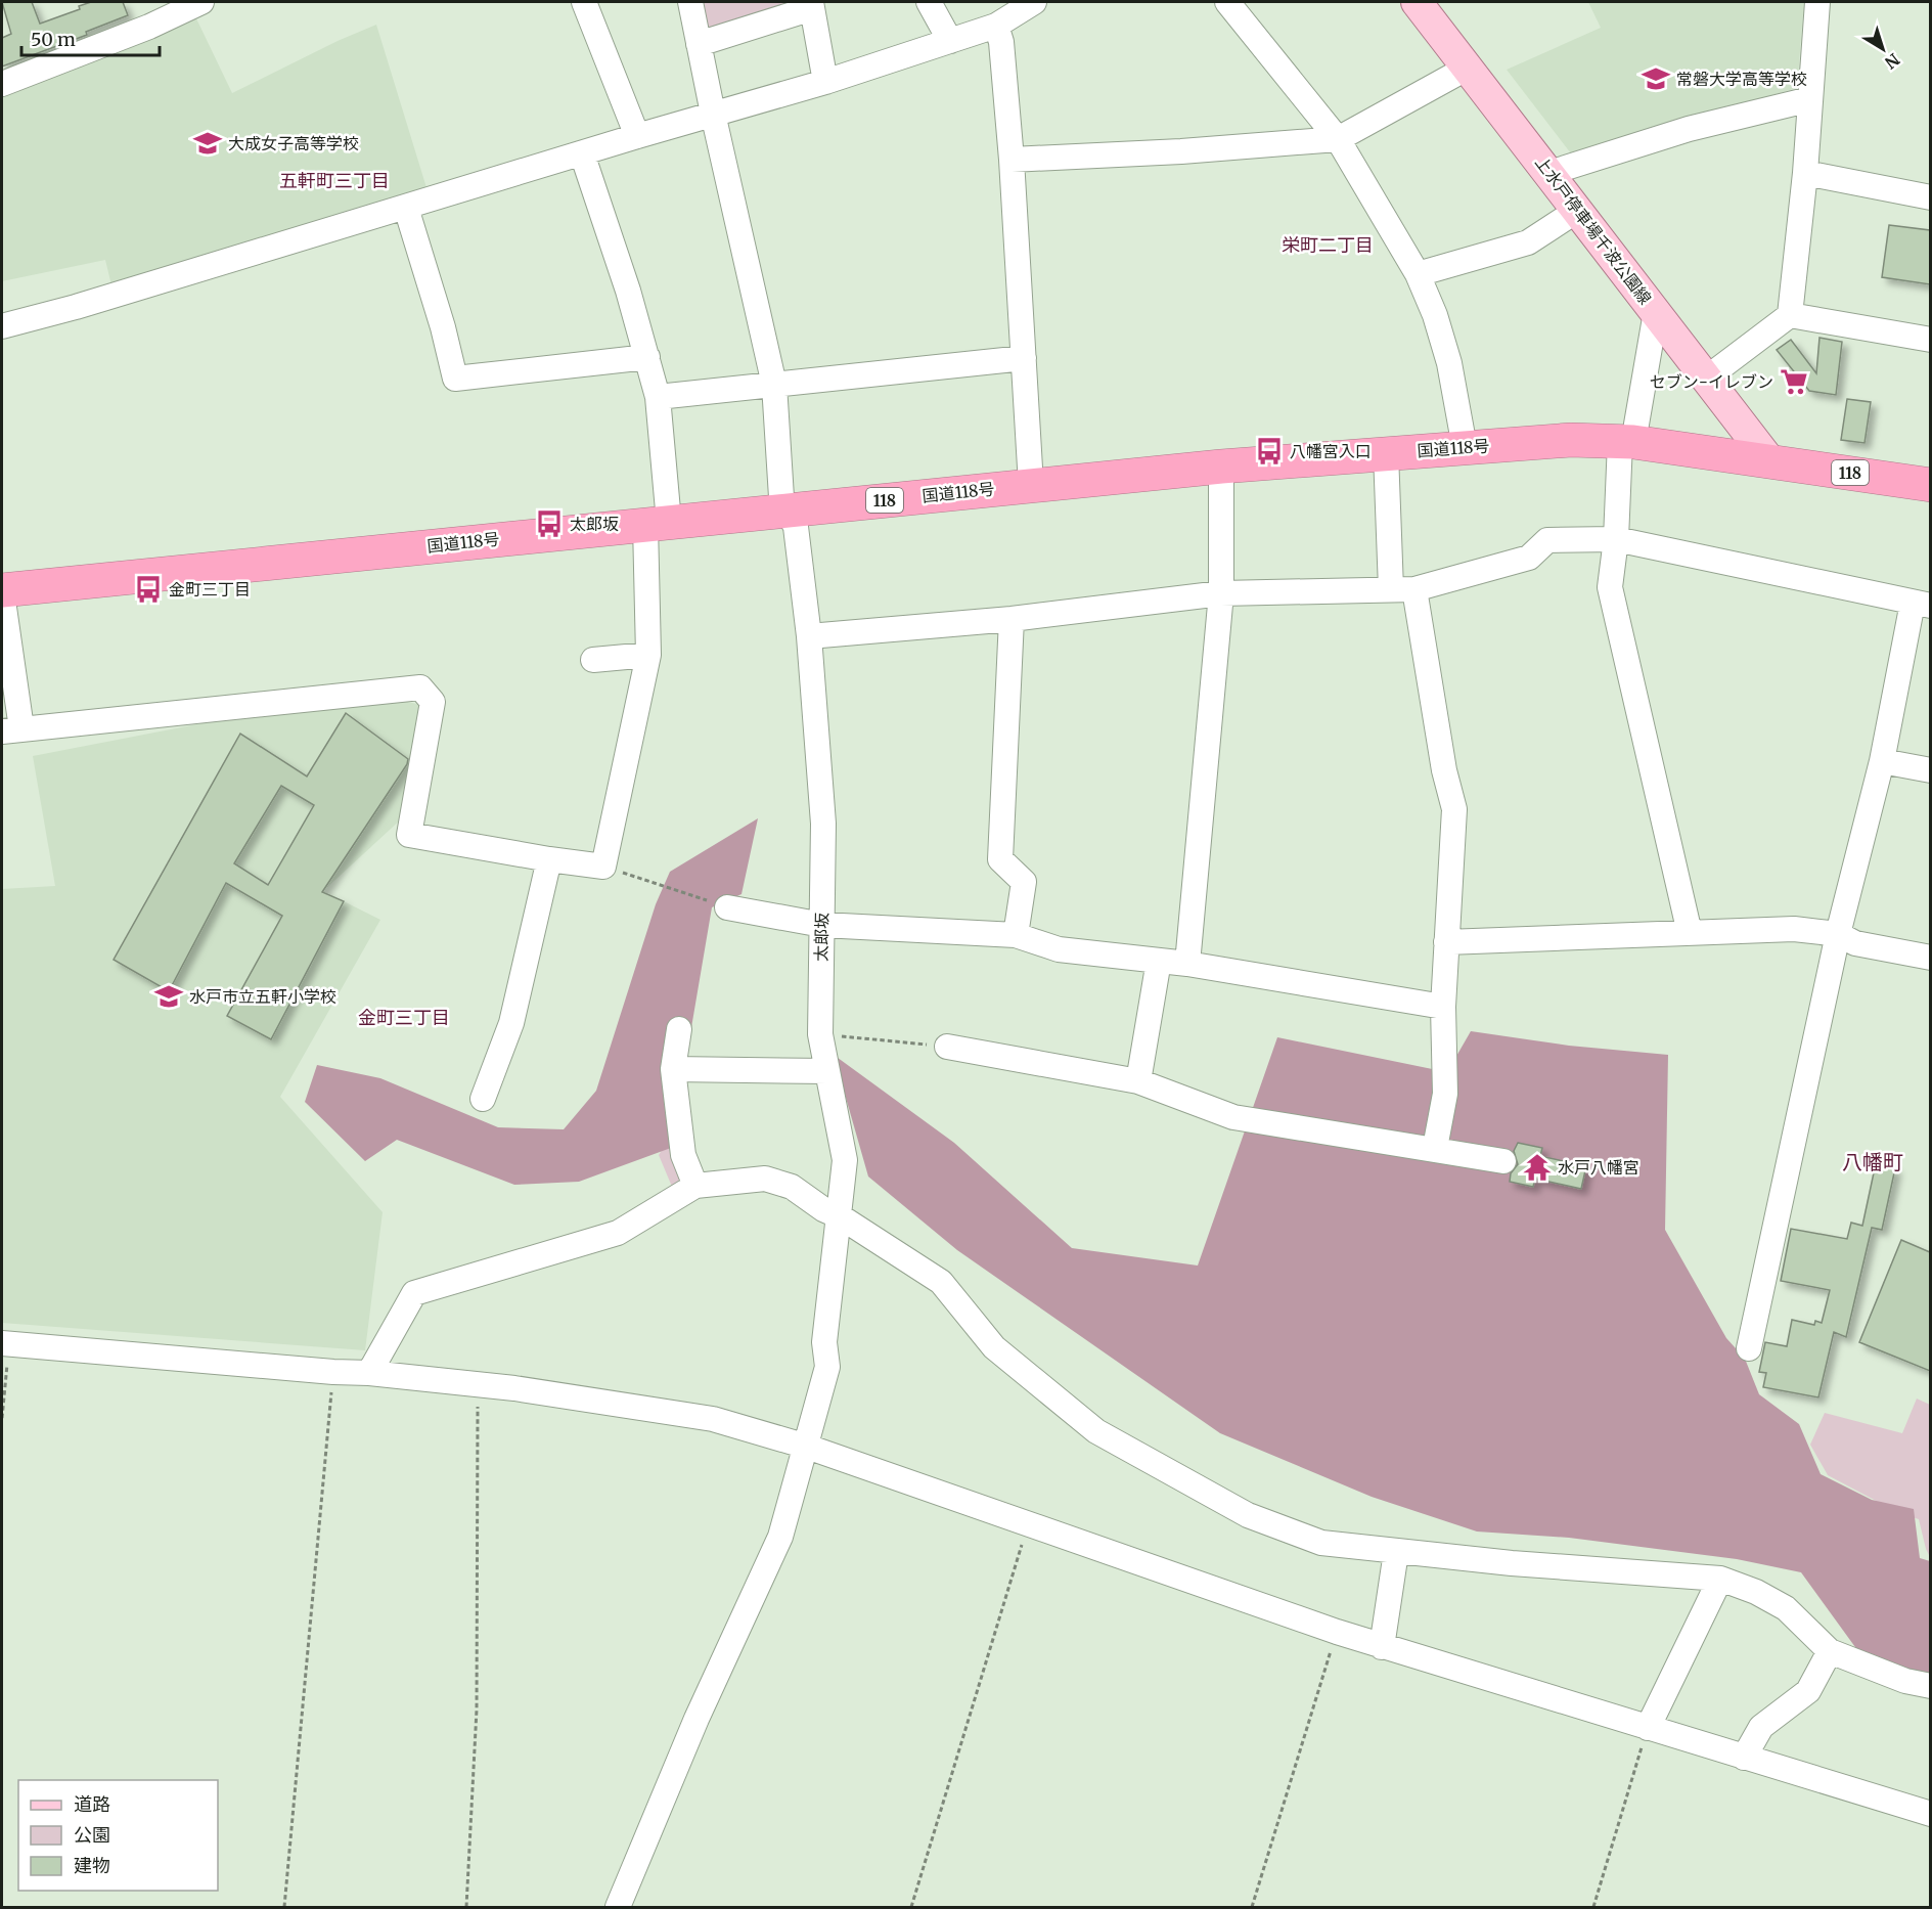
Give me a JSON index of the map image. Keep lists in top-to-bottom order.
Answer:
{
  "streets": {
    "highway": ["国道118号", "118"],
    "main road": ["上水戸停車場千波公園線"],
    "street": ["太郎坂"]
  },
  "crossings": [
    ["上水戸停車場千波公園線", "国道118号"],
    ["上水戸停車場千波公園線", "118"],
    ["国道118号", "118"],
    ["国道118号", "太郎坂"]
  ],
  "districts": [
    "五軒町三丁目",
    "栄町二丁目",
    "金町三丁目",
    "八幡町"
  ],
  "places": {
    "school or university": ["常磐大学高等学校", "大成女子高等学校", "水戸市立五軒小学校"],
    "supermarket": ["セブン-イレブン"],
    "bus stop": ["八幡宮入口", "太郎坂", "金町三丁目"],
    "temple": ["水戸八幡宮"]
  },
  "legend": ["道路", "公園", "建物"],
  "scale_bar": "50 m",
  "north": "bottom right"
}
